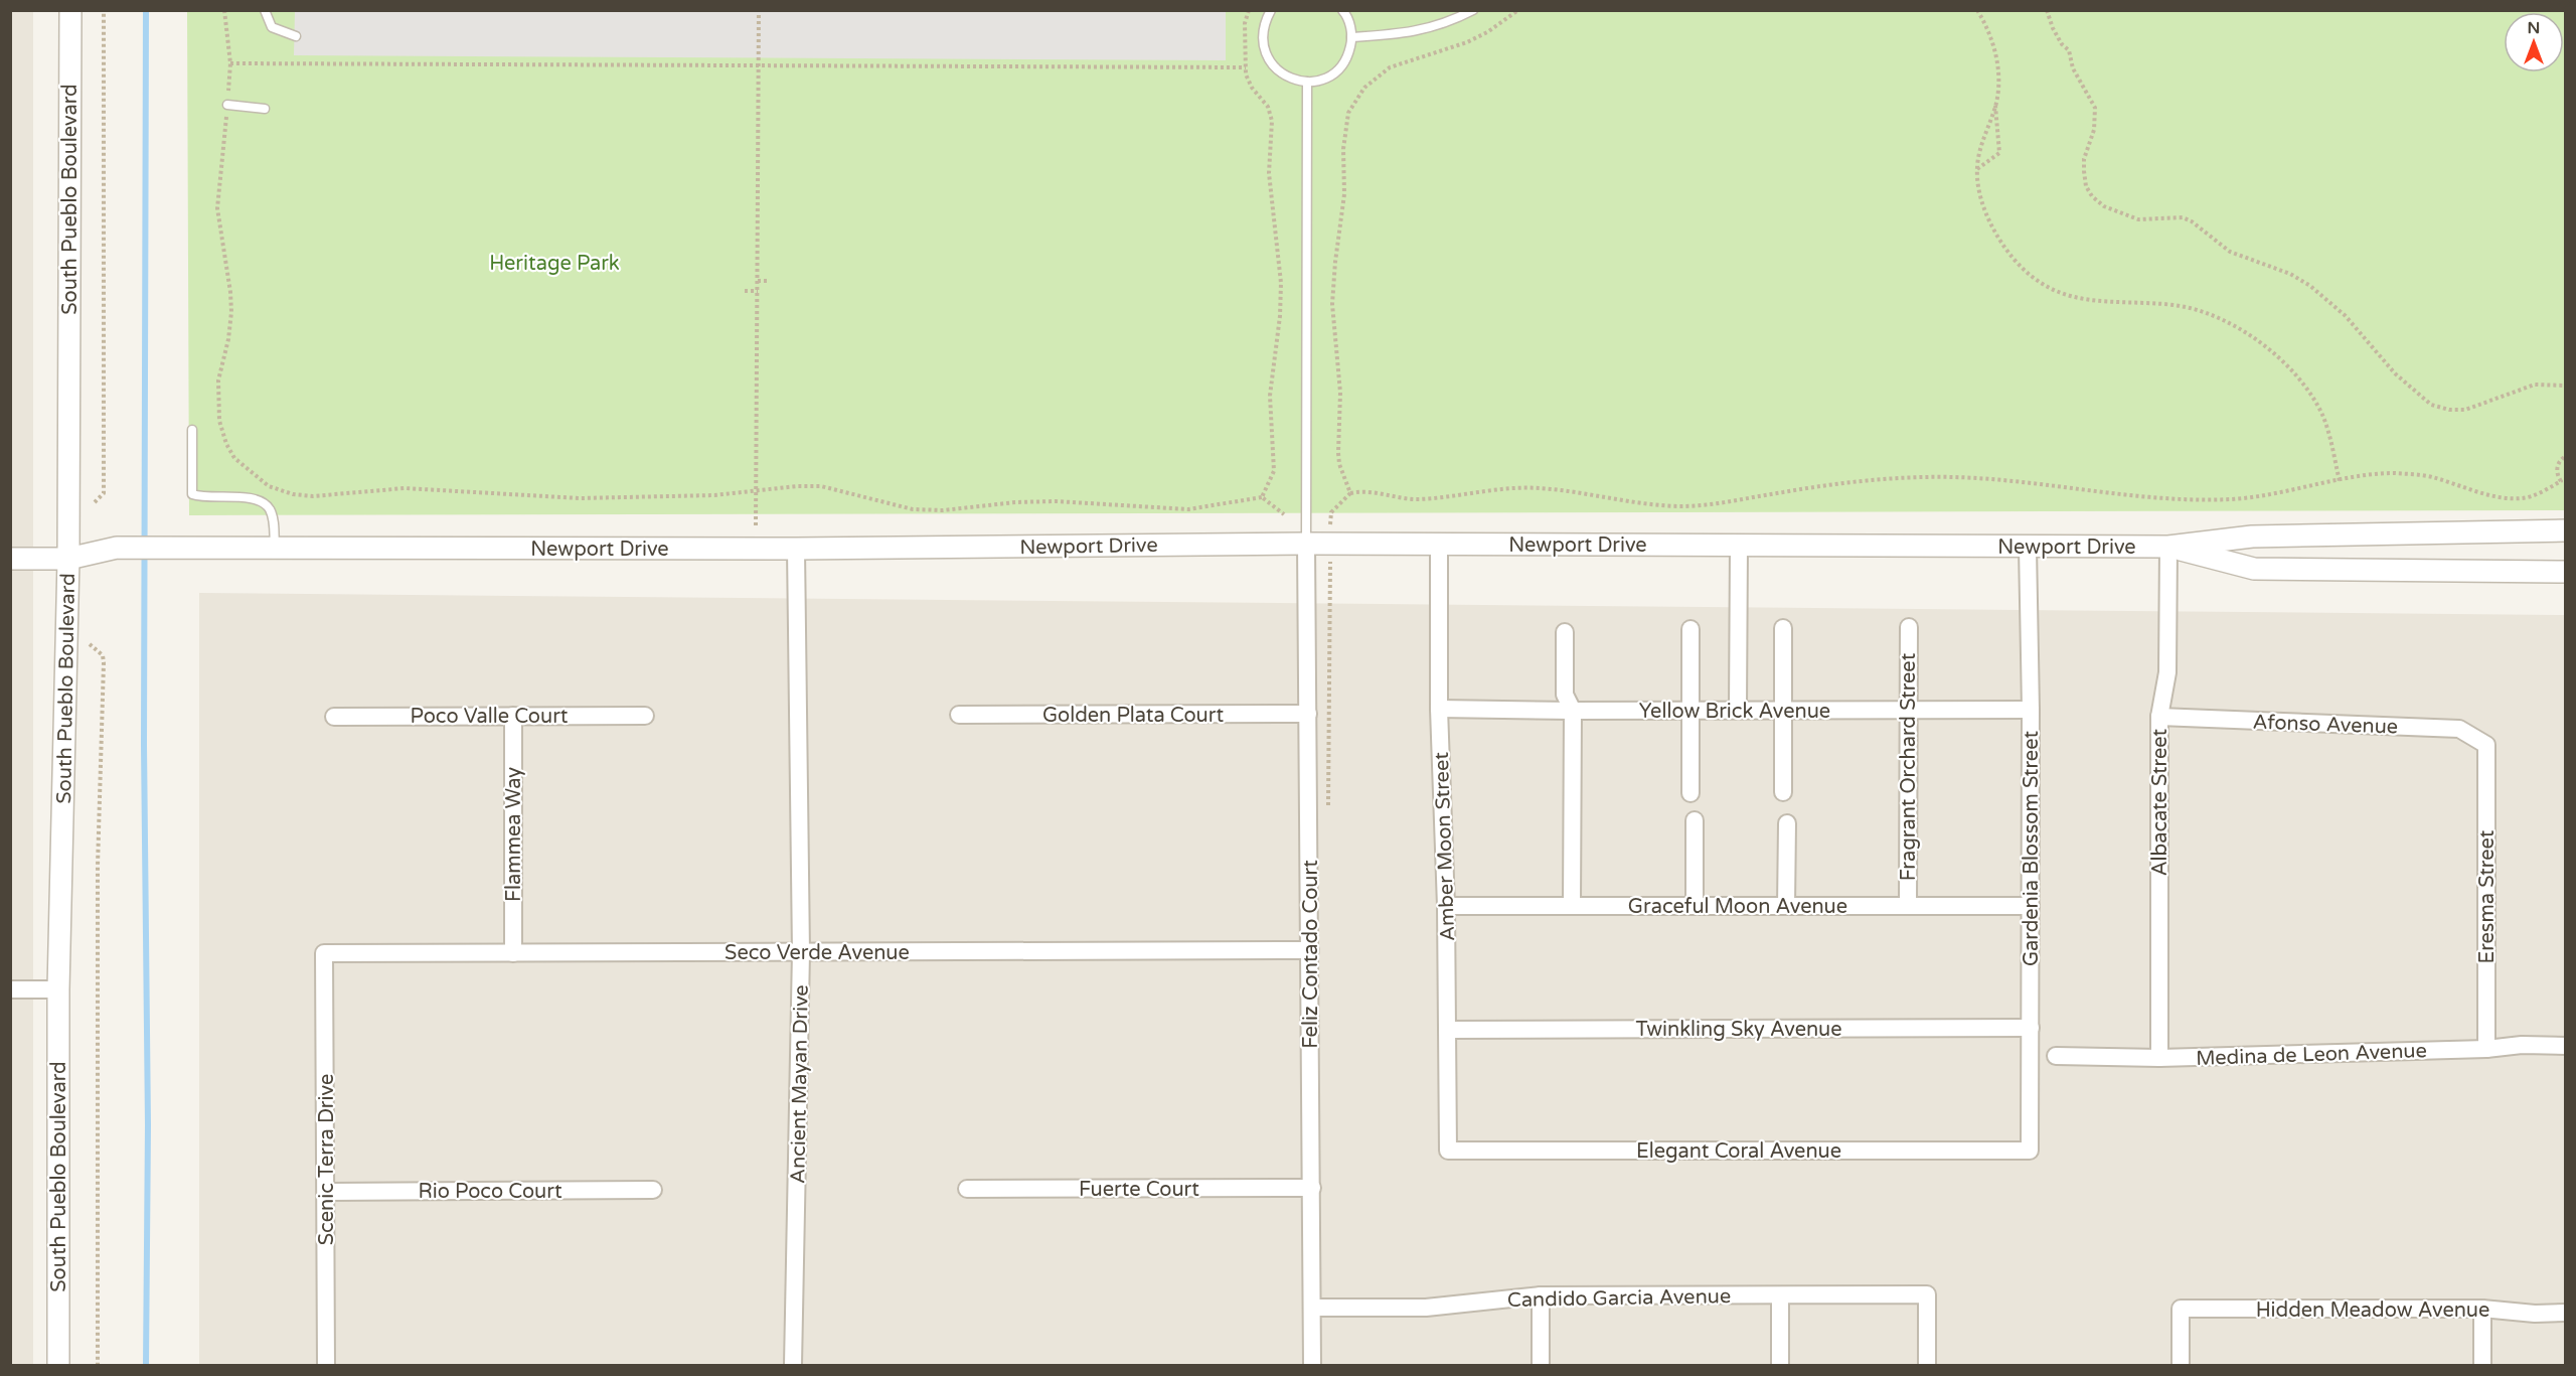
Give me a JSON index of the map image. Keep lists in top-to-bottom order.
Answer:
{
  "streets": {
    "street": [
      "South Pueblo Boulevard",
      "Newport Drive",
      "Yellow Brick Avenue",
      "Golden Plata Court",
      "Poco Valle Court",
      "Afonso Avenue",
      "Fragrant Orchard Street",
      "Albacate Street",
      "Flammea Way",
      "Amber Moon Street",
      "Gardenia Blossom Street",
      "Eresma Street",
      "Graceful Moon Avenue",
      "Seco Verde Avenue",
      "Feliz Contado Court",
      "Twinkling Sky Avenue",
      "Medina de Leon Avenue",
      "Ancient Mayan Drive",
      "Elegant Coral Avenue",
      "Scenic Terra Drive",
      "Fuerte Court",
      "Rio Poco Court",
      "Candido Garcia Avenue",
      "Hidden Meadow Avenue"
    ]
  },
  "crossings": [
    ["South Pueblo Boulevard", "Newport Drive"],
    ["Newport Drive", "Albacate Street"],
    ["Newport Drive", "Amber Moon Street"],
    ["Newport Drive", "Gardenia Blossom Street"],
    ["Newport Drive", "Feliz Contado Court"],
    ["Newport Drive", "Ancient Mayan Drive"],
    ["Yellow Brick Avenue", "Fragrant Orchard Street"],
    ["Yellow Brick Avenue", "Amber Moon Street"],
    ["Yellow Brick Avenue", "Gardenia Blossom Street"],
    ["Golden Plata Court", "Feliz Contado Court"],
    ["Poco Valle Court", "Flammea Way"],
    ["Afonso Avenue", "Albacate Street"],
    ["Afonso Avenue", "Eresma Street"],
    ["Fragrant Orchard Street", "Graceful Moon Avenue"],
    ["Albacate Street", "Medina de Leon Avenue"],
    ["Flammea Way", "Seco Verde Avenue"],
    ["Amber Moon Street", "Graceful Moon Avenue"],
    ["Amber Moon Street", "Twinkling Sky Avenue"],
    ["Amber Moon Street", "Elegant Coral Avenue"],
    ["Gardenia Blossom Street", "Graceful Moon Avenue"],
    ["Gardenia Blossom Street", "Twinkling Sky Avenue"],
    ["Gardenia Blossom Street", "Elegant Coral Avenue"],
    ["Eresma Street", "Medina de Leon Avenue"],
    ["Seco Verde Avenue", "Feliz Contado Court"],
    ["Seco Verde Avenue", "Ancient Mayan Drive"],
    ["Seco Verde Avenue", "Scenic Terra Drive"],
    ["Feliz Contado Court", "Fuerte Court"],
    ["Feliz Contado Court", "Candido Garcia Avenue"],
    ["Scenic Terra Drive", "Rio Poco Court"]
  ],
  "parks": ["Heritage Park"],
  "north": "top"
}
